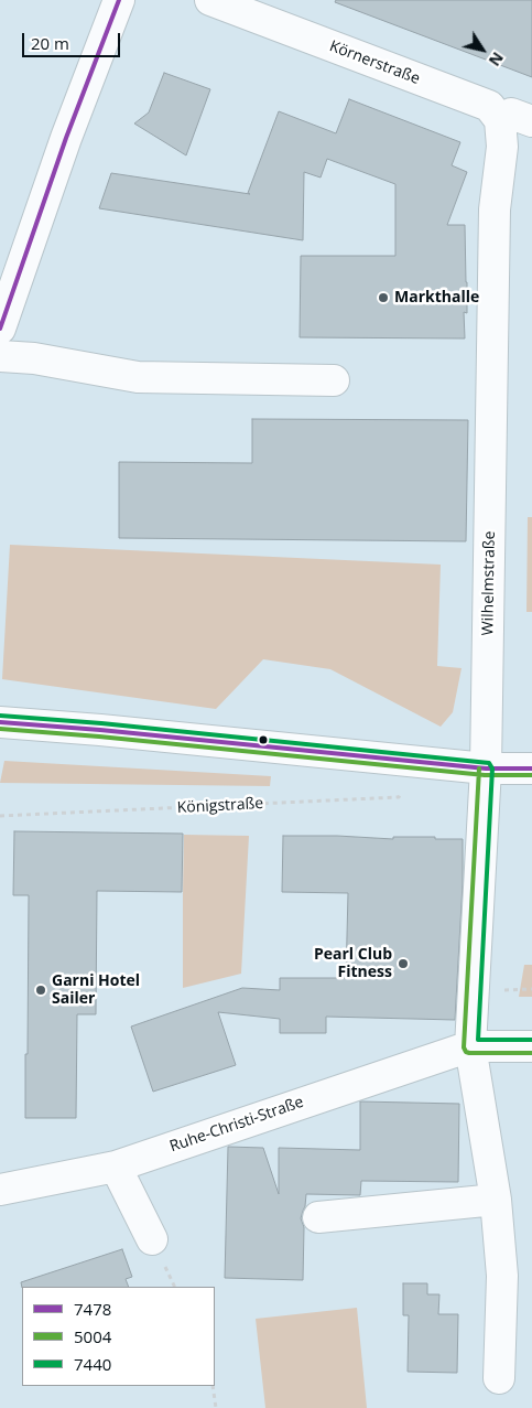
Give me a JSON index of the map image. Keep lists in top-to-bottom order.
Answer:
{
  "streets": {
    "street": ["Körnerstraße", "Wilhelmstraße", "Ruhe-Christi-Straße"],
    "path": ["Königstraße"]
  },
  "crossings": [
    ["Körnerstraße", "Wilhelmstraße"],
    ["Wilhelmstraße", "Ruhe-Christi-Straße"]
  ],
  "places": ["Markthalle", "Pearl Club Fitness", "Garni Hotel Sailer"],
  "lines": ["transit line 7478", "transit line 7440", "transit line 5004"],
  "legend": ["7478", "5004", "7440"],
  "scale_bar": "20 m",
  "north": "bottom right"
}
